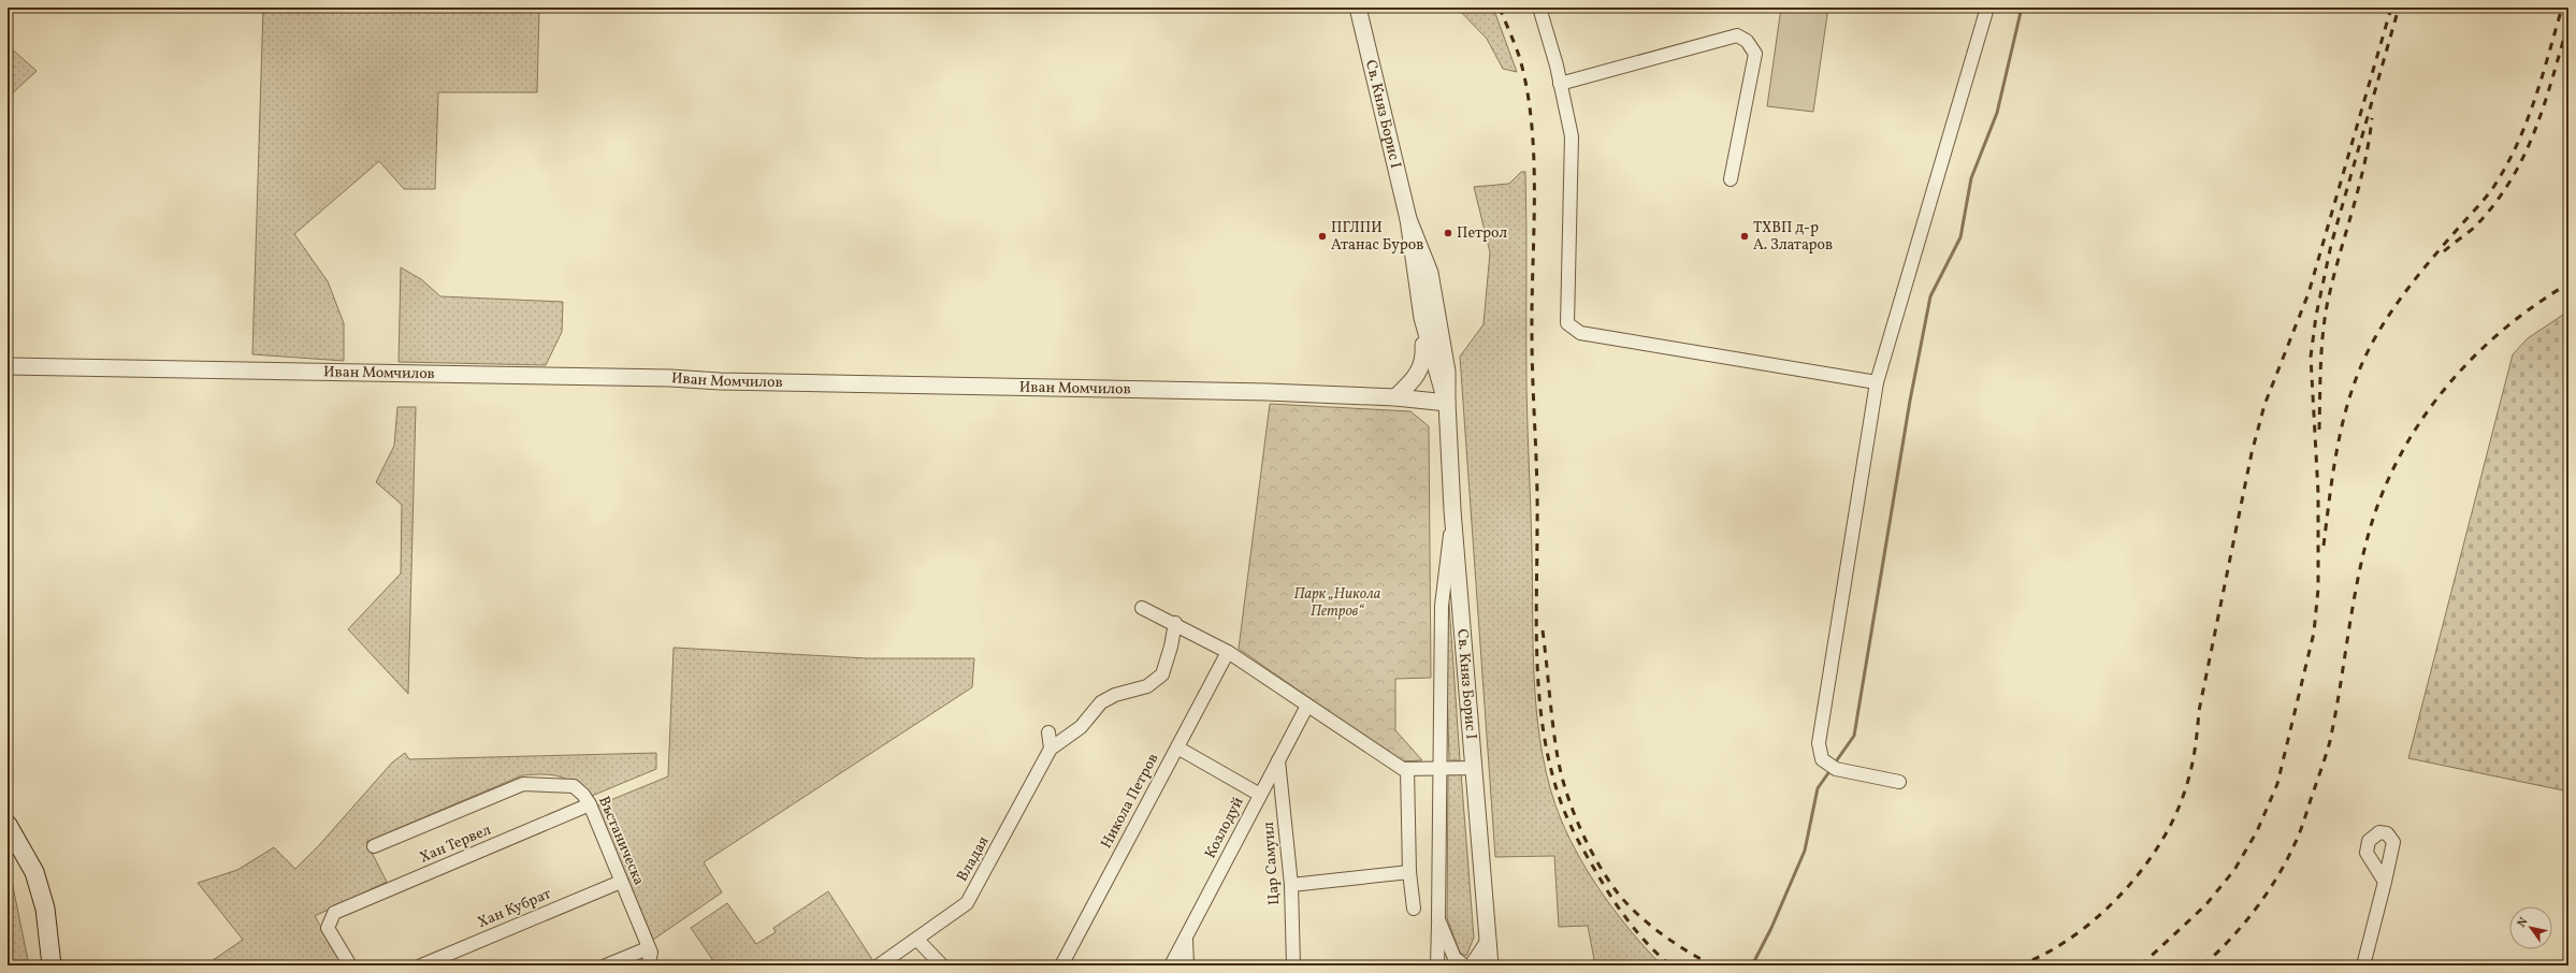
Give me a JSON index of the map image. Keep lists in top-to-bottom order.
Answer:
{
  "streets": {
    "street": [
      "Св. Княз Борис I",
      "Иван Момчилов",
      "Никола Петров",
      "Козлодуй",
      "Въстаническа",
      "Хан Тервел",
      "Владая",
      "Цар Самуил",
      "Хан Кубрат"
    ]
  },
  "crossings": [
    ["Св. Княз Борис I", "Иван Момчилов"],
    ["Козлодуй", "Цар Самуил"],
    ["Въстаническа", "Хан Тервел"],
    ["Въстаническа", "Хан Кубрат"]
  ],
  "parks": ["Парк „Никола Петров“"],
  "places": ["Петрол", "ПГЛПИ Атанас Буров", "ТХВП д-р А. Златаров"],
  "north": "top left"
}
